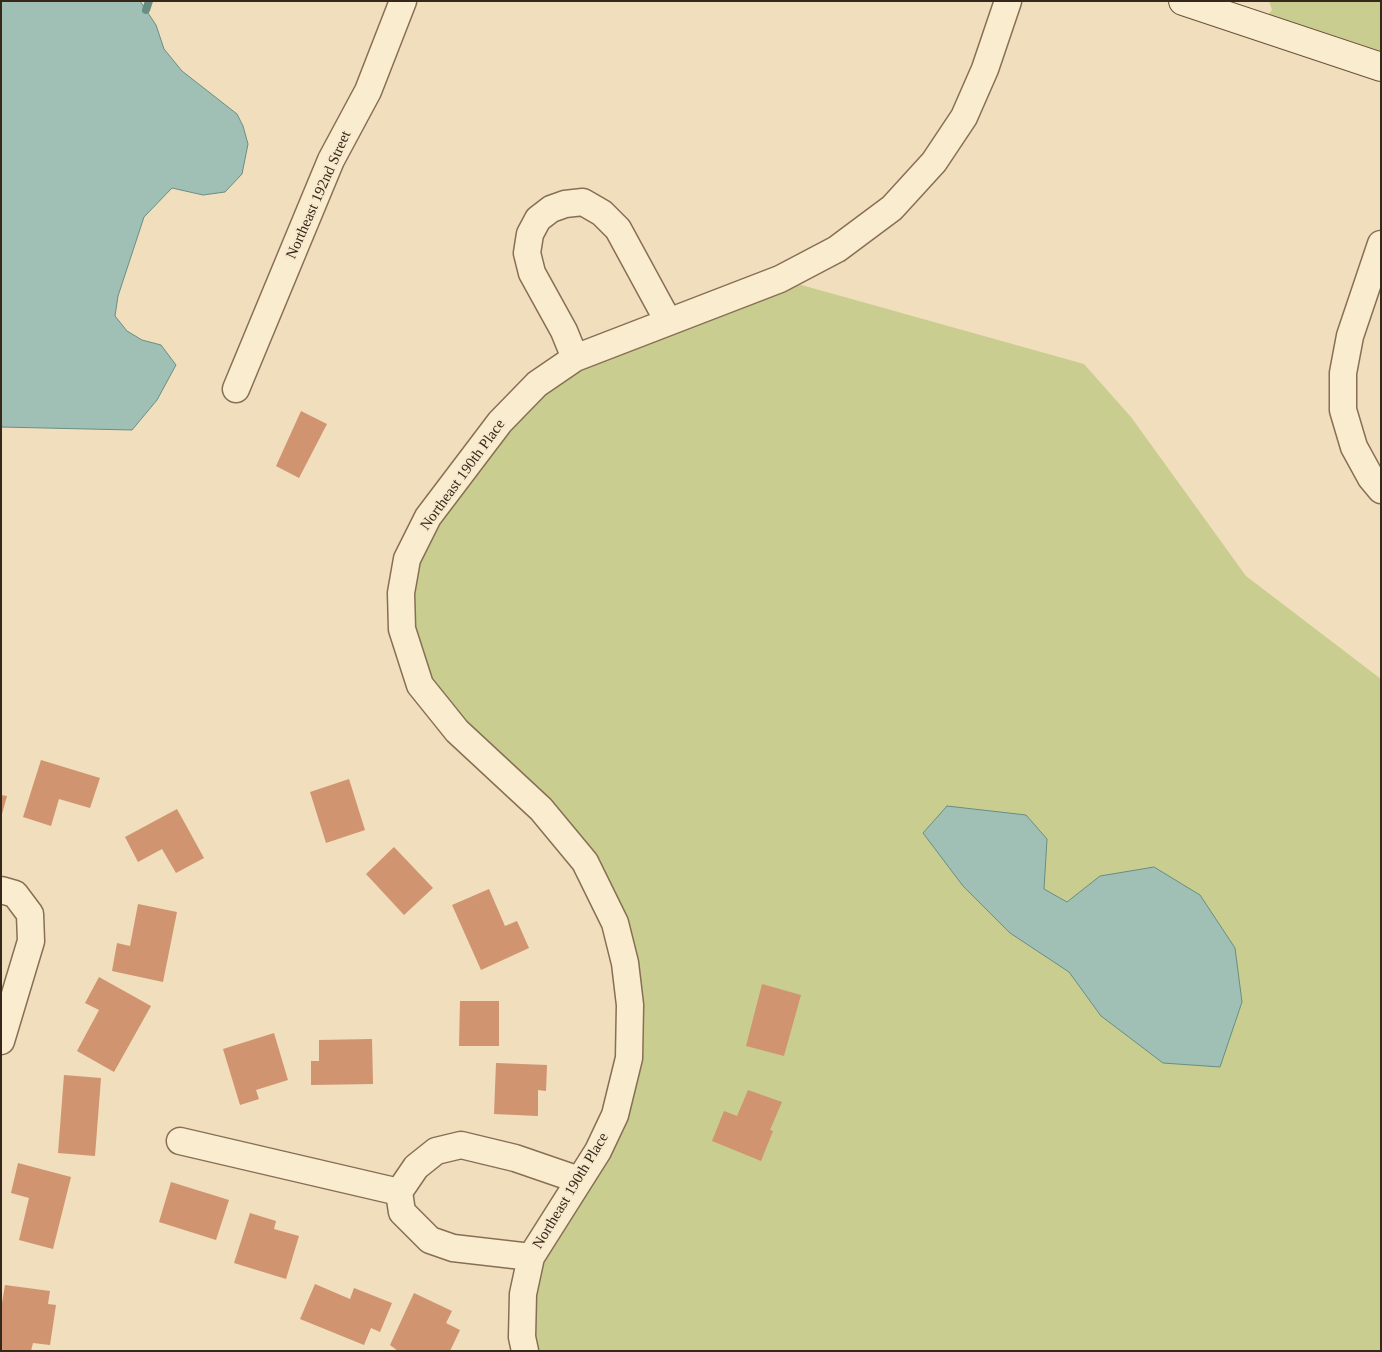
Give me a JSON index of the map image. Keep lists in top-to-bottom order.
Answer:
{
  "streets": {
    "street": ["Northeast 192nd Street", "Northeast 190th Place"]
  }
}
